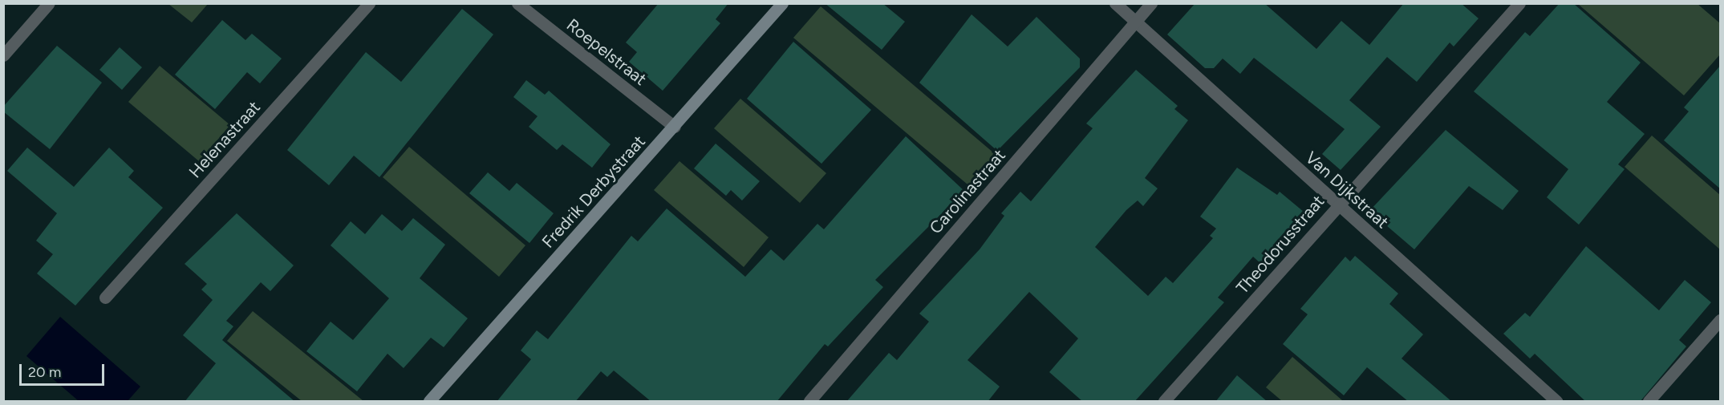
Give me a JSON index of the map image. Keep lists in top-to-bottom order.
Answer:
{
  "streets": {
    "main road": ["Fredrik Derbystraat"],
    "street": [
      "Roepelstraat",
      "Helenastraat",
      "Van Dijkstraat",
      "Carolinastraat",
      "Theodorusstraat"
    ]
  },
  "crossings": [
    ["Roepelstraat", "Fredrik Derbystraat"],
    ["Van Dijkstraat", "Carolinastraat"],
    ["Van Dijkstraat", "Theodorusstraat"]
  ],
  "scale_bar": "20 m"
}
